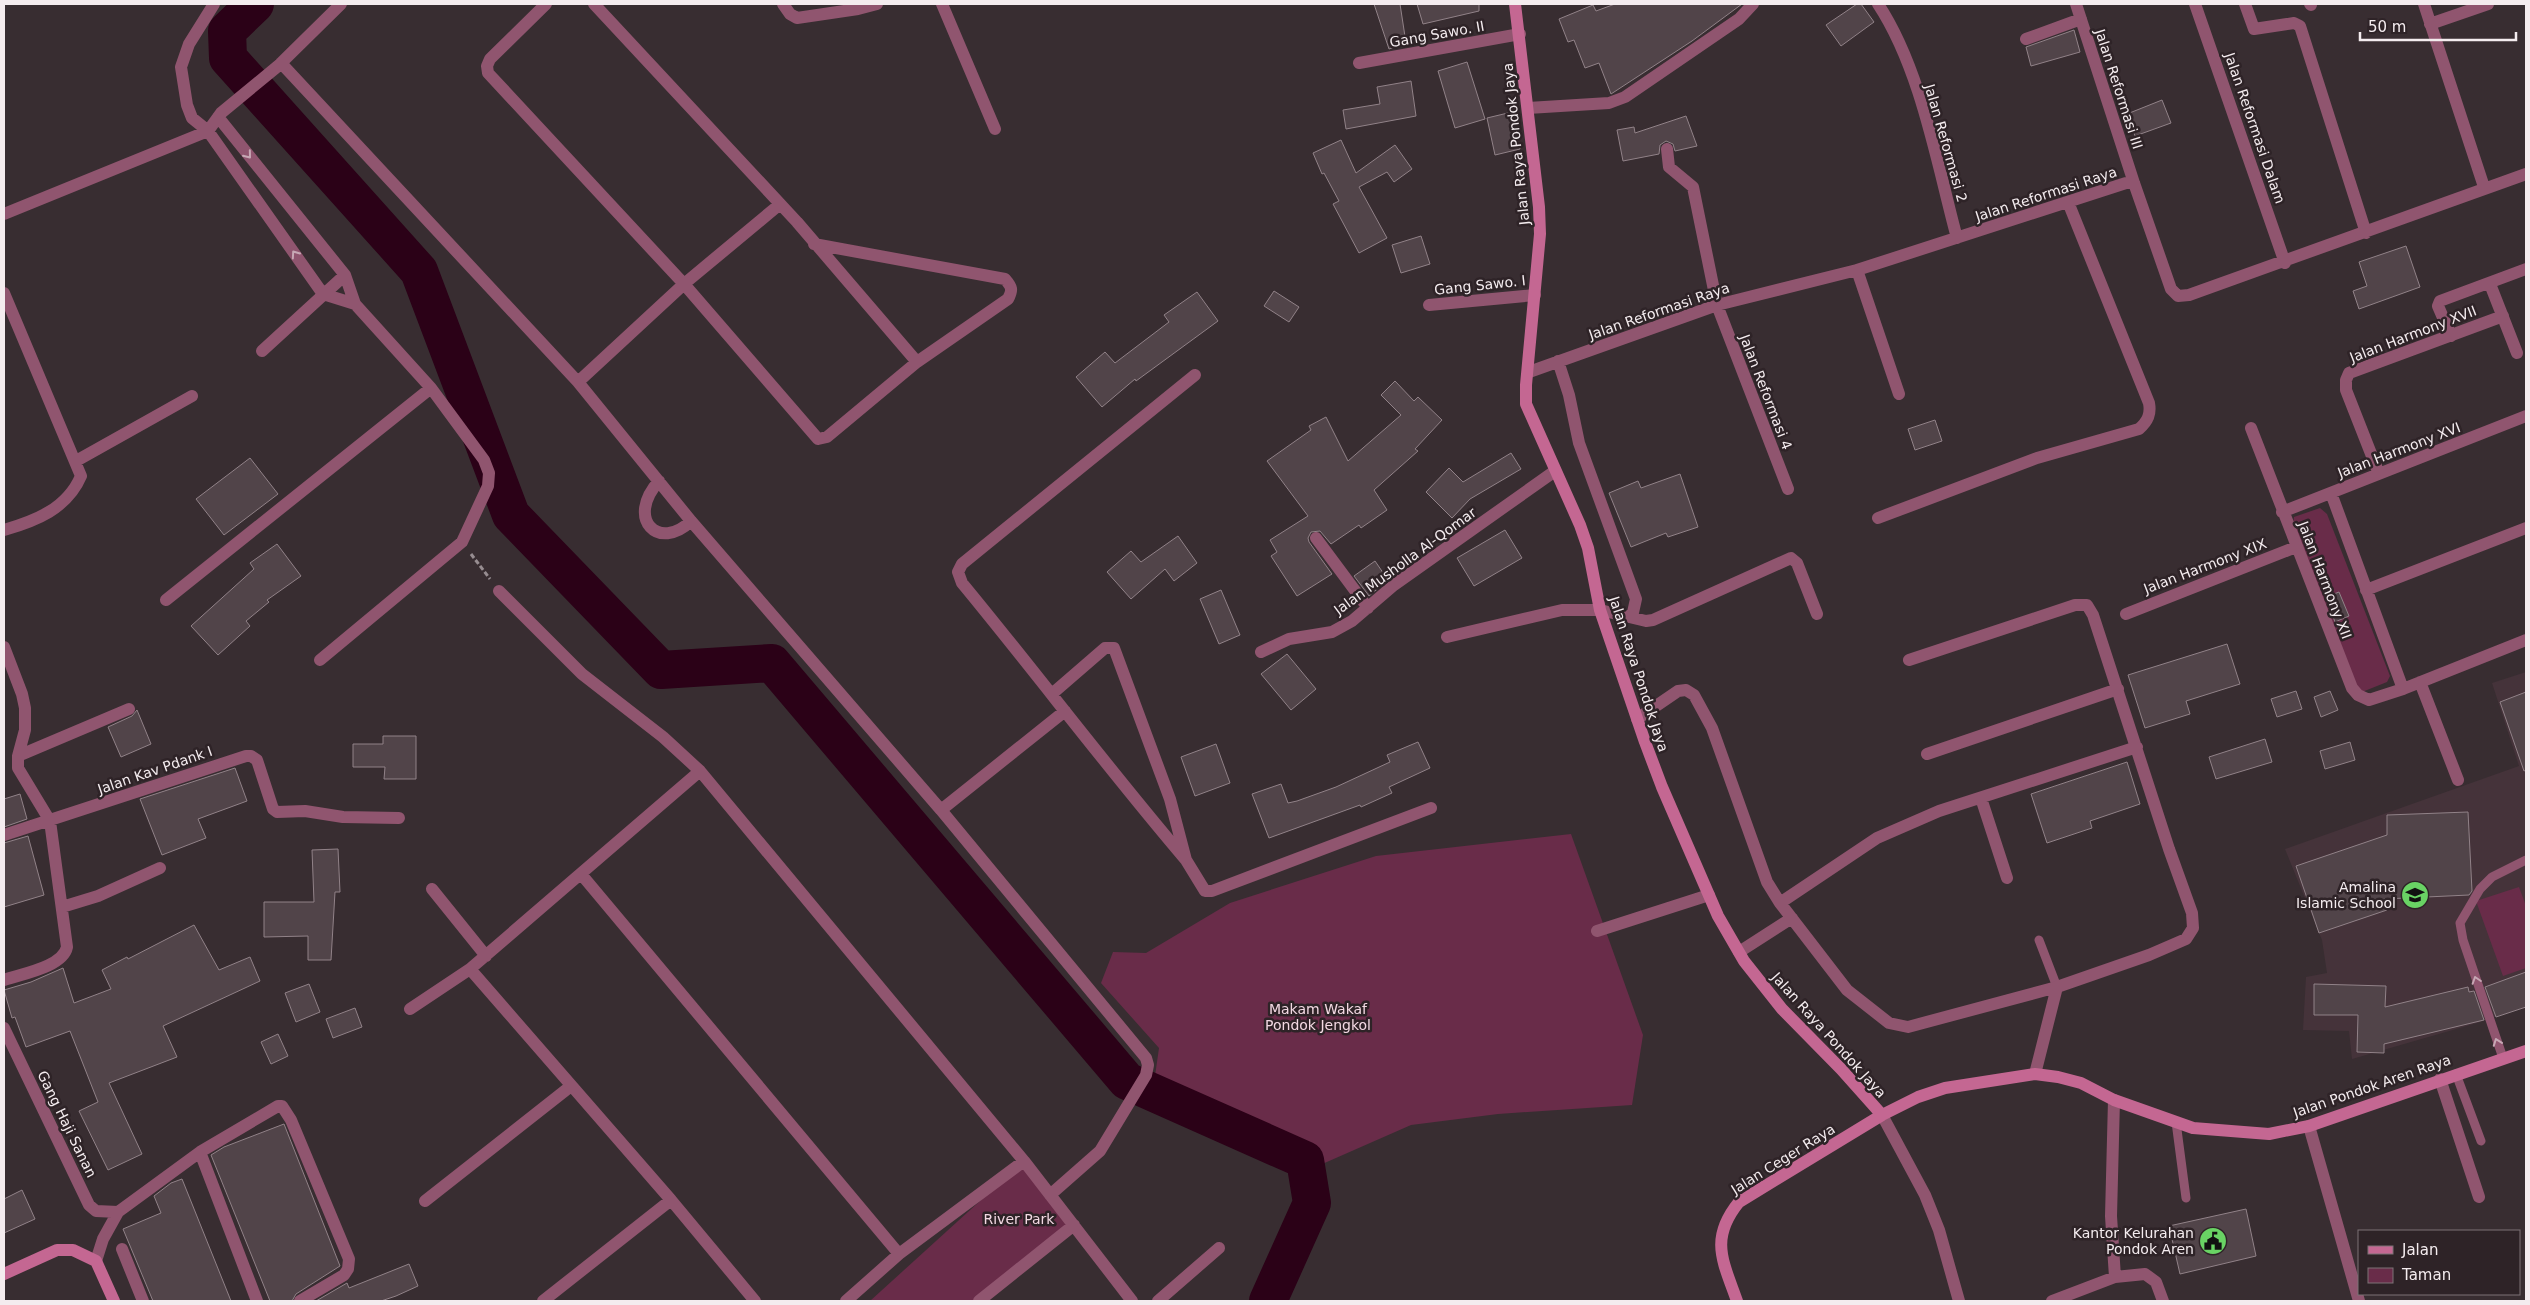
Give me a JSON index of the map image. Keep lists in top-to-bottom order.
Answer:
{
  "streets": {
    "main road": ["Jalan Raya Pondok Jaya", "Jalan Pondok Aren Raya", "Jalan Ceger Raya"],
    "street": [
      "Gang Sawo. II",
      "Jalan Reformasi III",
      "Jalan Reformasi Dalam",
      "Jalan Reformasi 2",
      "Jalan Reformasi Raya",
      "Gang Sawo. I",
      "Jalan Harmony XVII",
      "Jalan Reformasi 4",
      "Jalan Harmony XVI",
      "Jalan Musholla Al-Qomar",
      "Jalan Harmony XIX",
      "Jalan Harmony XII",
      "Jalan Kav Pdank I",
      "Gang Haji Sanan"
    ]
  },
  "crossings": [
    ["Gang Sawo. II", "Jalan Raya Pondok Jaya"],
    ["Jalan Reformasi III", "Jalan Reformasi Raya"],
    ["Jalan Reformasi Dalam", "Jalan Reformasi Raya"],
    ["Jalan Reformasi 2", "Jalan Reformasi Raya"],
    ["Jalan Raya Pondok Jaya", "Jalan Reformasi Raya"],
    ["Jalan Raya Pondok Jaya", "Gang Sawo. I"],
    ["Jalan Raya Pondok Jaya", "Jalan Musholla Al-Qomar"],
    ["Jalan Raya Pondok Jaya", "Jalan Pondok Aren Raya"],
    ["Jalan Raya Pondok Jaya", "Jalan Ceger Raya"],
    ["Jalan Reformasi Raya", "Jalan Reformasi 4"],
    ["Jalan Harmony XVII", "Jalan Harmony XVI"],
    ["Jalan Harmony XVI", "Jalan Harmony XII"],
    ["Jalan Harmony XIX", "Jalan Harmony XII"],
    ["Jalan Pondok Aren Raya", "Jalan Ceger Raya"]
  ],
  "parks": ["Makam Wakaf Pondok Jengkol", "River Park"],
  "places": {
    "school or university": ["Amalina Islamic School"],
    "public building": ["Kantor Kelurahan Pondok Aren"]
  },
  "legend": ["Jalan", "Taman"],
  "scale_bar": "50 m"
}
